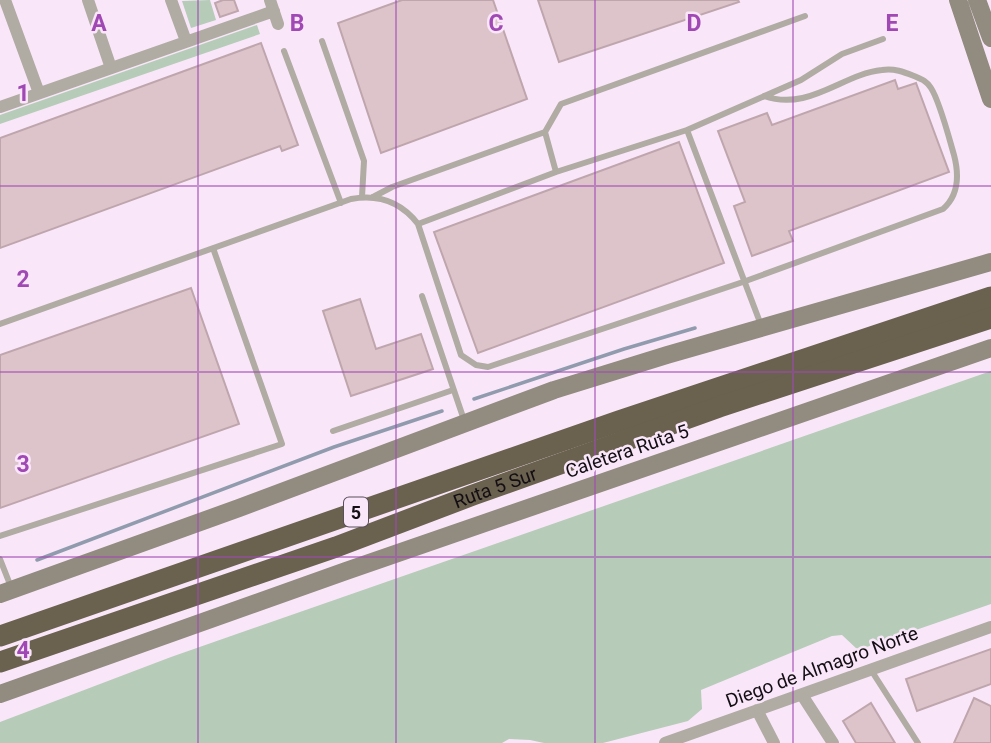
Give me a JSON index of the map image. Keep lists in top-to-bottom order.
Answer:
{
  "streets": {
    "highway": ["Ruta 5 Sur", "5"],
    "street": ["Caletera Ruta 5", "Diego de Almagro Norte"]
  },
  "grid": {
    "columns": [
      "A",
      "B",
      "C",
      "D",
      "E"
    ],
    "rows": [
      "1",
      "2",
      "3",
      "4"
    ]
  }
}
